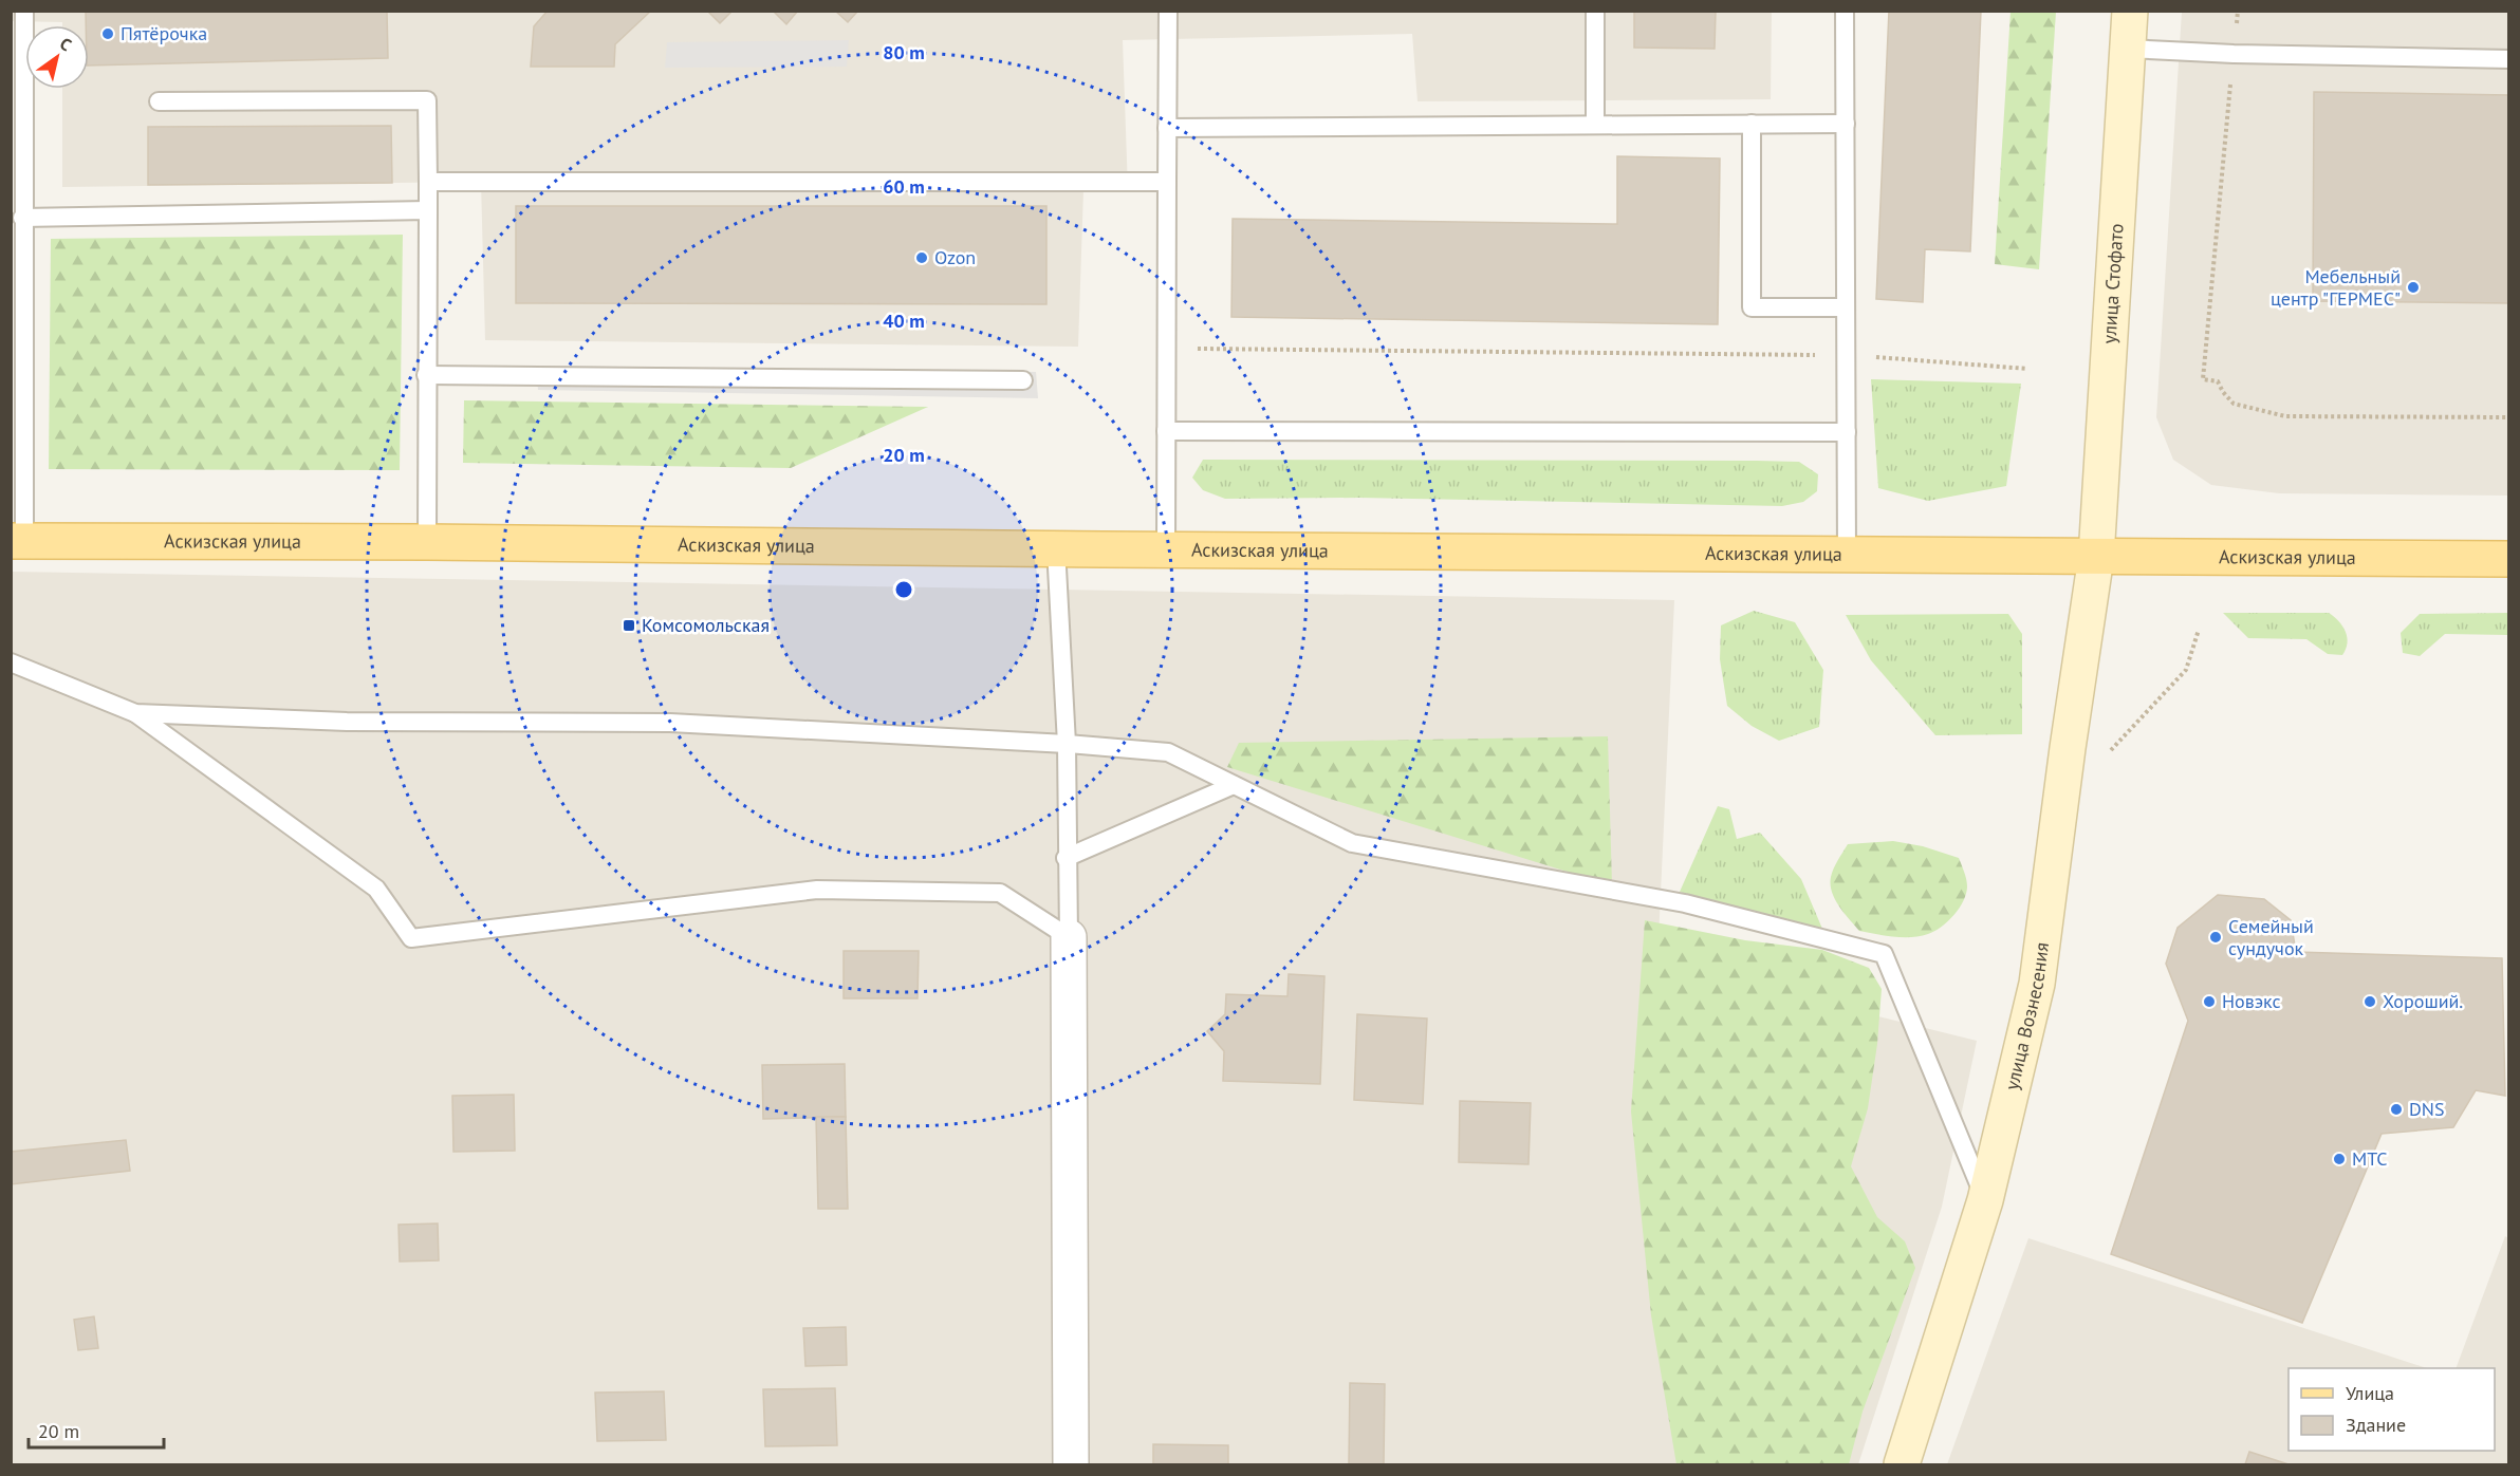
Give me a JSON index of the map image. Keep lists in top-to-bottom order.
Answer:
{
  "streets": {
    "main road": ["Аскизская улица"],
    "street": ["улица Стофато", "улица Вознесения"]
  },
  "crossings": [
    ["улица Стофато", "Аскизская улица"],
    ["улица Стофато", "улица Вознесения"],
    ["Аскизская улица", "улица Вознесения"]
  ],
  "places": {
    "other": [
      "Пятёрочка",
      "Ozon",
      "Мебельный центр \"ГЕРМЕС\"",
      "Семейный сундучок",
      "Новэкс",
      "Хороший.",
      "DNS",
      "МТС"
    ],
    "transit": ["Комсомольская"]
  },
  "legend": ["Улица", "Здание"],
  "scale_bar": "20 m",
  "north": "top right",
  "rings": [
    "80 m",
    "60 m",
    "40 m",
    "20 m"
  ]
}
